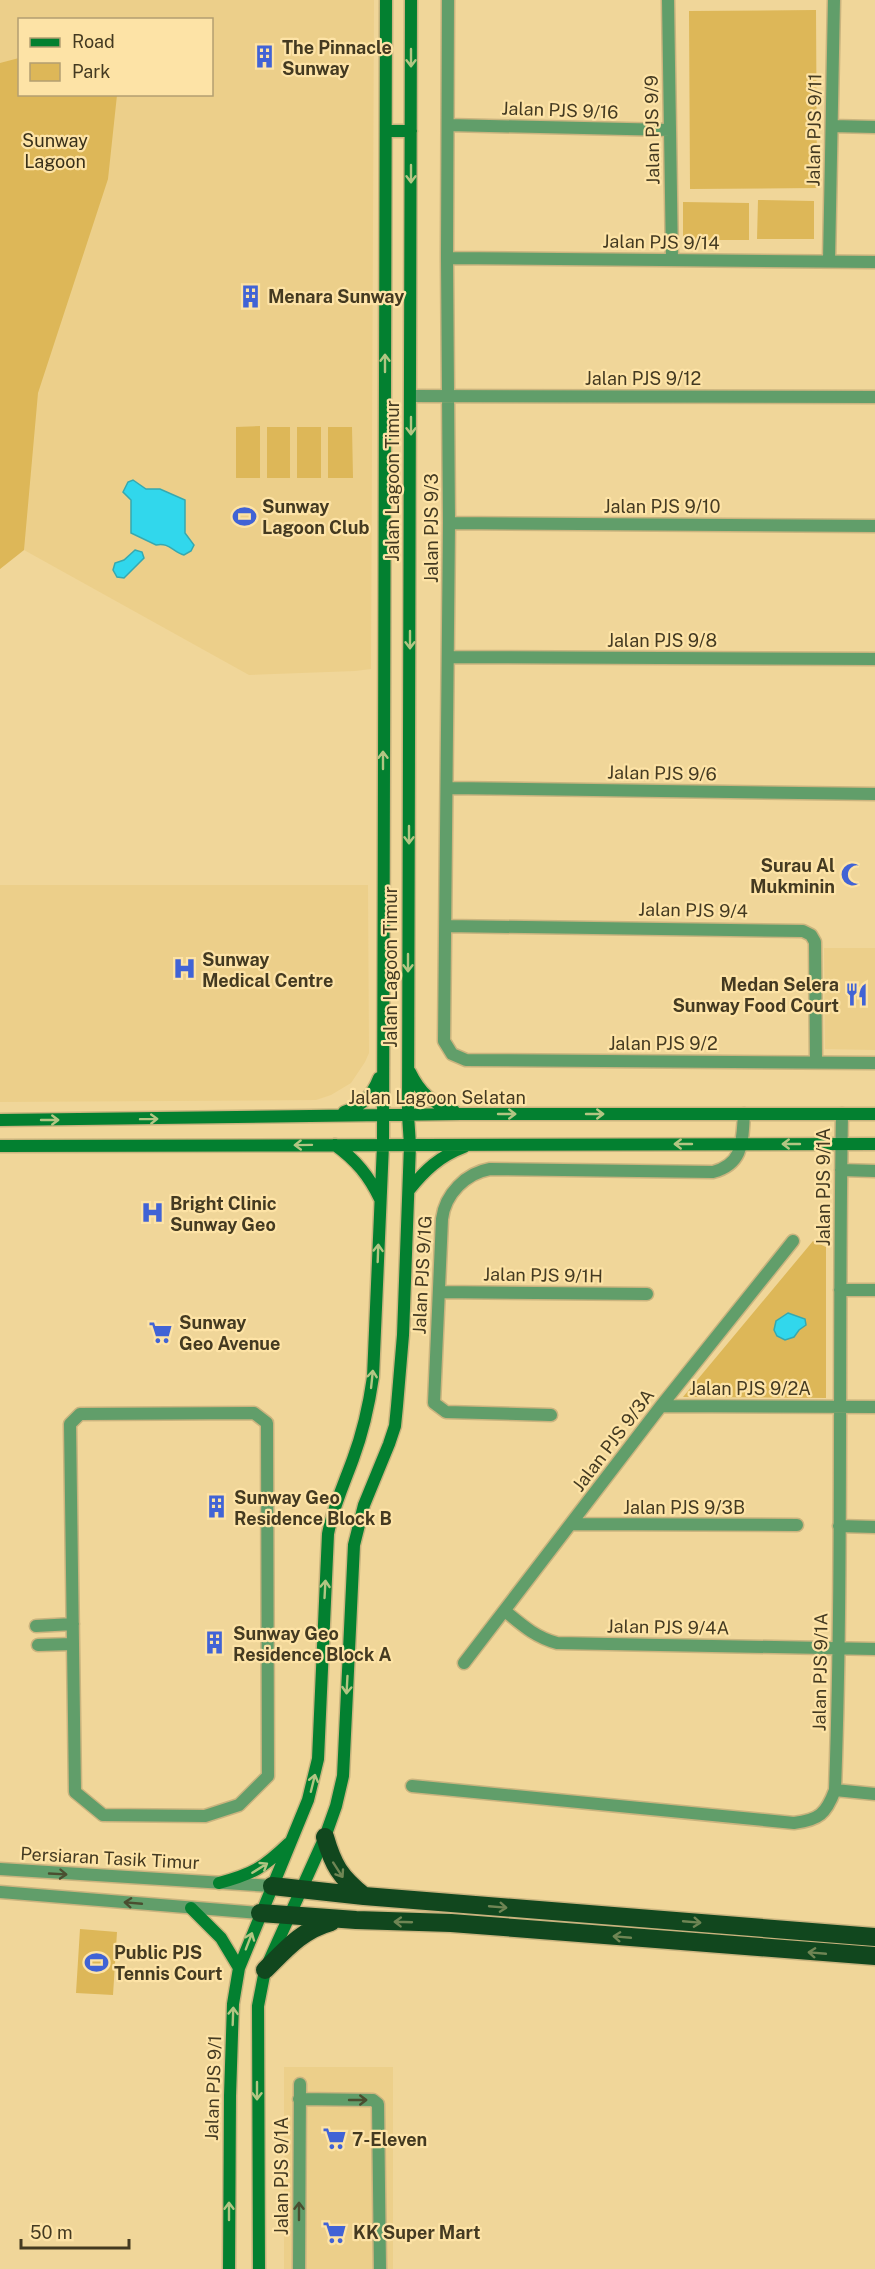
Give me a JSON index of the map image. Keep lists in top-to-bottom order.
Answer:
{
  "streets": {
    "main road": ["Jalan Lagoon Timur", "Jalan Lagoon Selatan", "Jalan PJS 9/1"],
    "street": [
      "Jalan PJS 9/16",
      "Jalan PJS 9/9",
      "Jalan PJS 9/11",
      "Jalan PJS 9/14",
      "Jalan PJS 9/12",
      "Jalan PJS 9/10",
      "Jalan PJS 9/3",
      "Jalan PJS 9/8",
      "Jalan PJS 9/6",
      "Jalan PJS 9/4",
      "Jalan PJS 9/2",
      "Jalan PJS 9/1A",
      "Jalan PJS 9/1G",
      "Jalan PJS 9/1H",
      "Jalan PJS 9/2A",
      "Jalan PJS 9/3A",
      "Jalan PJS 9/3B",
      "Jalan PJS 9/4A",
      "Persiaran Tasik Timur"
    ]
  },
  "crossings": [
    ["Jalan PJS 9/16", "Jalan PJS 9/9"],
    ["Jalan PJS 9/16", "Jalan PJS 9/3"],
    ["Jalan PJS 9/9", "Jalan PJS 9/14"],
    ["Jalan PJS 9/11", "Jalan PJS 9/14"],
    ["Jalan PJS 9/14", "Jalan PJS 9/3"],
    ["Jalan PJS 9/12", "Jalan Lagoon Timur"],
    ["Jalan PJS 9/12", "Jalan PJS 9/3"],
    ["Jalan Lagoon Timur", "Jalan Lagoon Selatan"],
    ["Jalan Lagoon Timur", "Persiaran Tasik Timur"],
    ["Jalan Lagoon Timur", "Jalan PJS 9/1"],
    ["Jalan PJS 9/10", "Jalan PJS 9/3"],
    ["Jalan PJS 9/3", "Jalan PJS 9/8"],
    ["Jalan PJS 9/3", "Jalan PJS 9/6"],
    ["Jalan PJS 9/3", "Jalan PJS 9/4"],
    ["Jalan PJS 9/3", "Jalan PJS 9/2"],
    ["Jalan PJS 9/4", "Jalan PJS 9/2"],
    ["Jalan Lagoon Selatan", "Jalan PJS 9/1A"],
    ["Jalan PJS 9/1A", "Jalan PJS 9/2A"],
    ["Jalan PJS 9/1A", "Jalan PJS 9/4A"],
    ["Jalan PJS 9/1G", "Jalan PJS 9/1H"],
    ["Jalan PJS 9/2A", "Jalan PJS 9/3A"],
    ["Jalan PJS 9/3A", "Jalan PJS 9/3B"],
    ["Jalan PJS 9/3A", "Jalan PJS 9/4A"]
  ],
  "parks": ["Sunway Lagoon"],
  "places": {
    "building": [
      "The Pinnacle Sunway",
      "Menara Sunway",
      "Sunway Geo Residence Block B",
      "Sunway Geo Residence Block A"
    ],
    "sports": ["Sunway Lagoon Club", "Public PJS Tennis Court"],
    "mosque": ["Surau Al Mukminin"],
    "hospital": ["Sunway Medical Centre", "Bright Clinic Sunway Geo"],
    "restaurant": ["Medan Selera Sunway Food Court"],
    "supermarket": ["Sunway Geo Avenue", "7-Eleven", "KK Super Mart"]
  },
  "legend": ["Road", "Park"],
  "scale_bar": "50 m"
}
